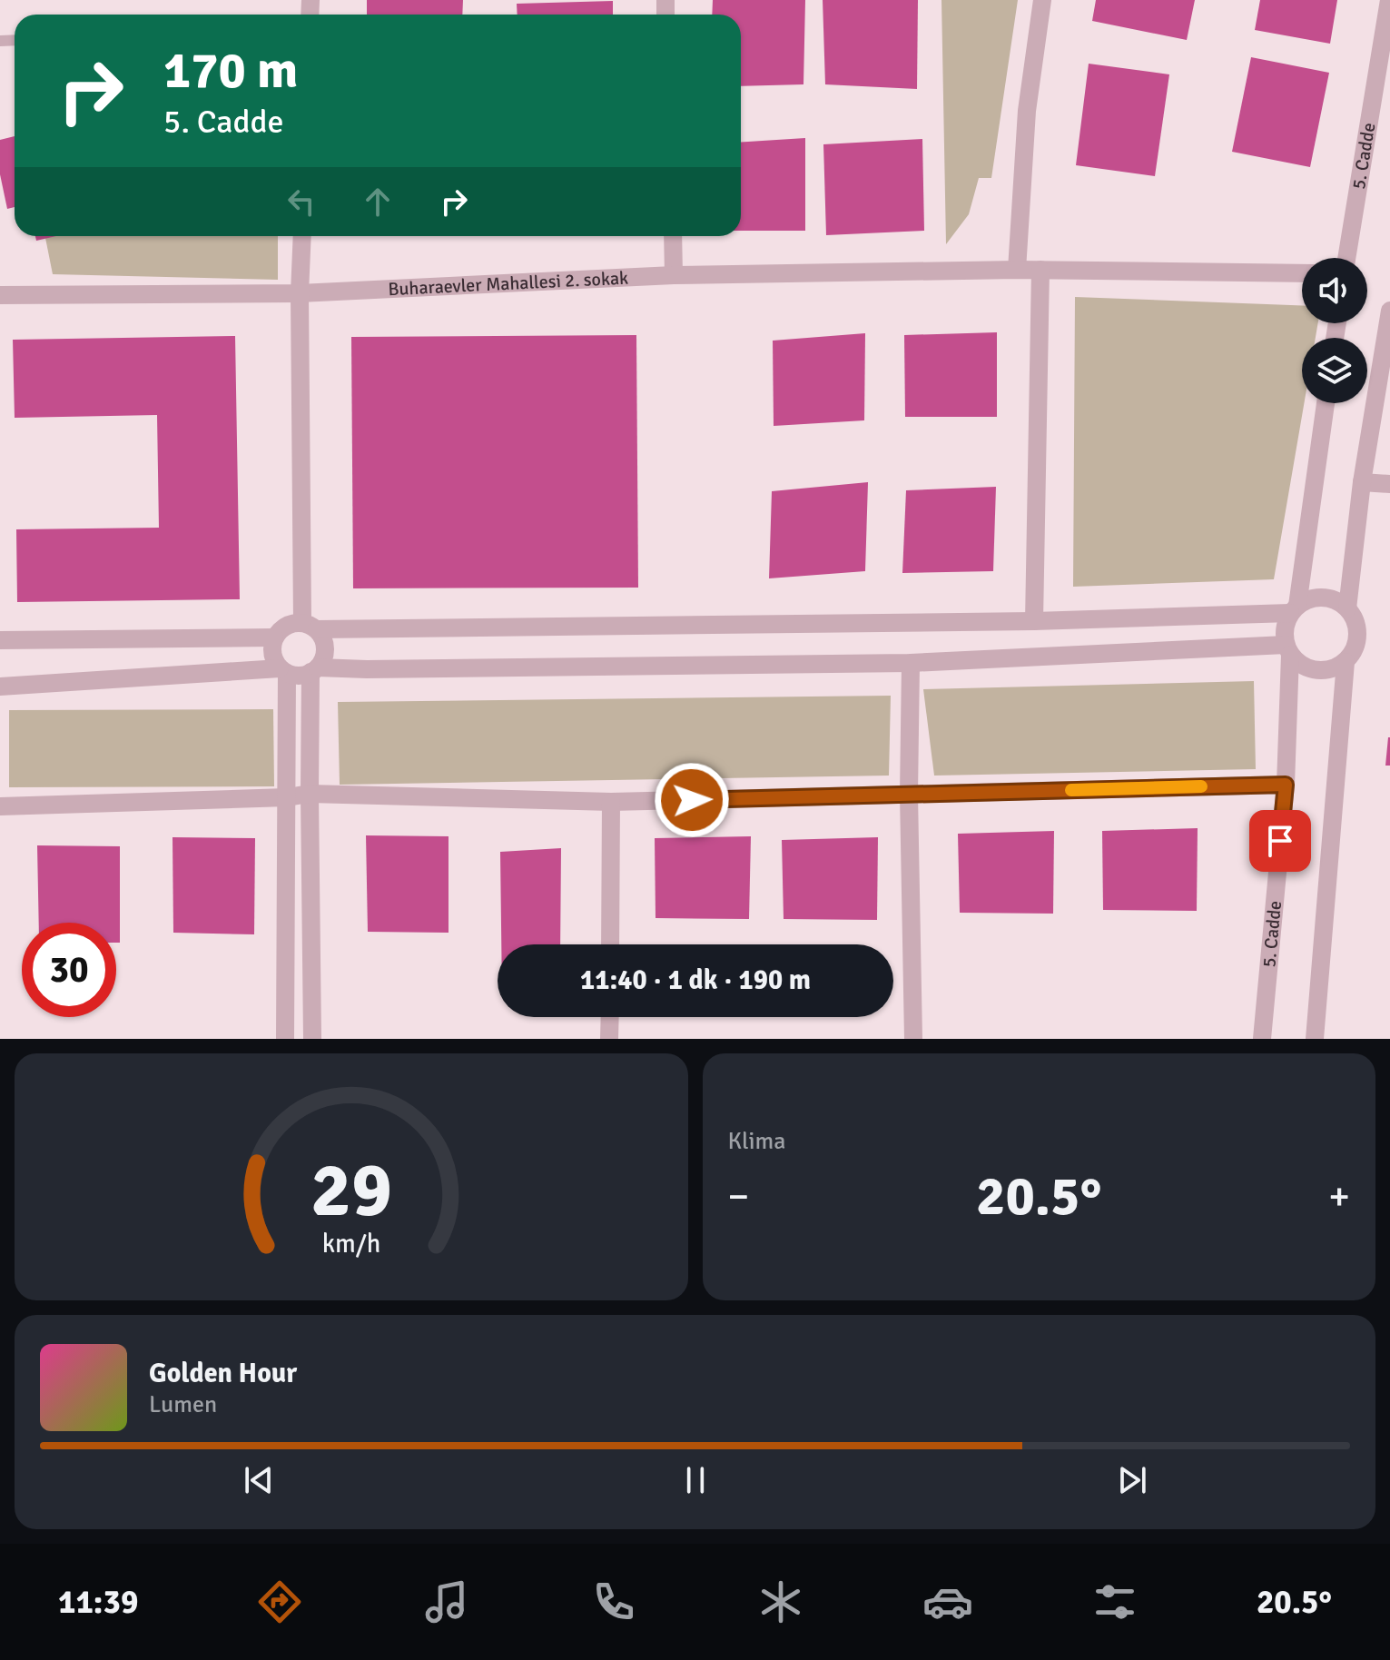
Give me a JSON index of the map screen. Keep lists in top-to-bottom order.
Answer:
{
  "streets": {
    "street": ["5. Cadde", "Buharaevler Mahallesi 2. sokak"]
  },
  "page": {
    "turn": ["170 m", "5. Cadde"],
    "limit": "30",
    "trip": "11:40 · 1 dk · 190 m",
    "tile": "Klima",
    "heat": ["−", "20.5°", "+"],
    "song": ["Golden Hour", "Lumen"],
    "tabs": ["11:39", "20.5°"],
    "gauge": ["29", "km/h"]
  }
}
